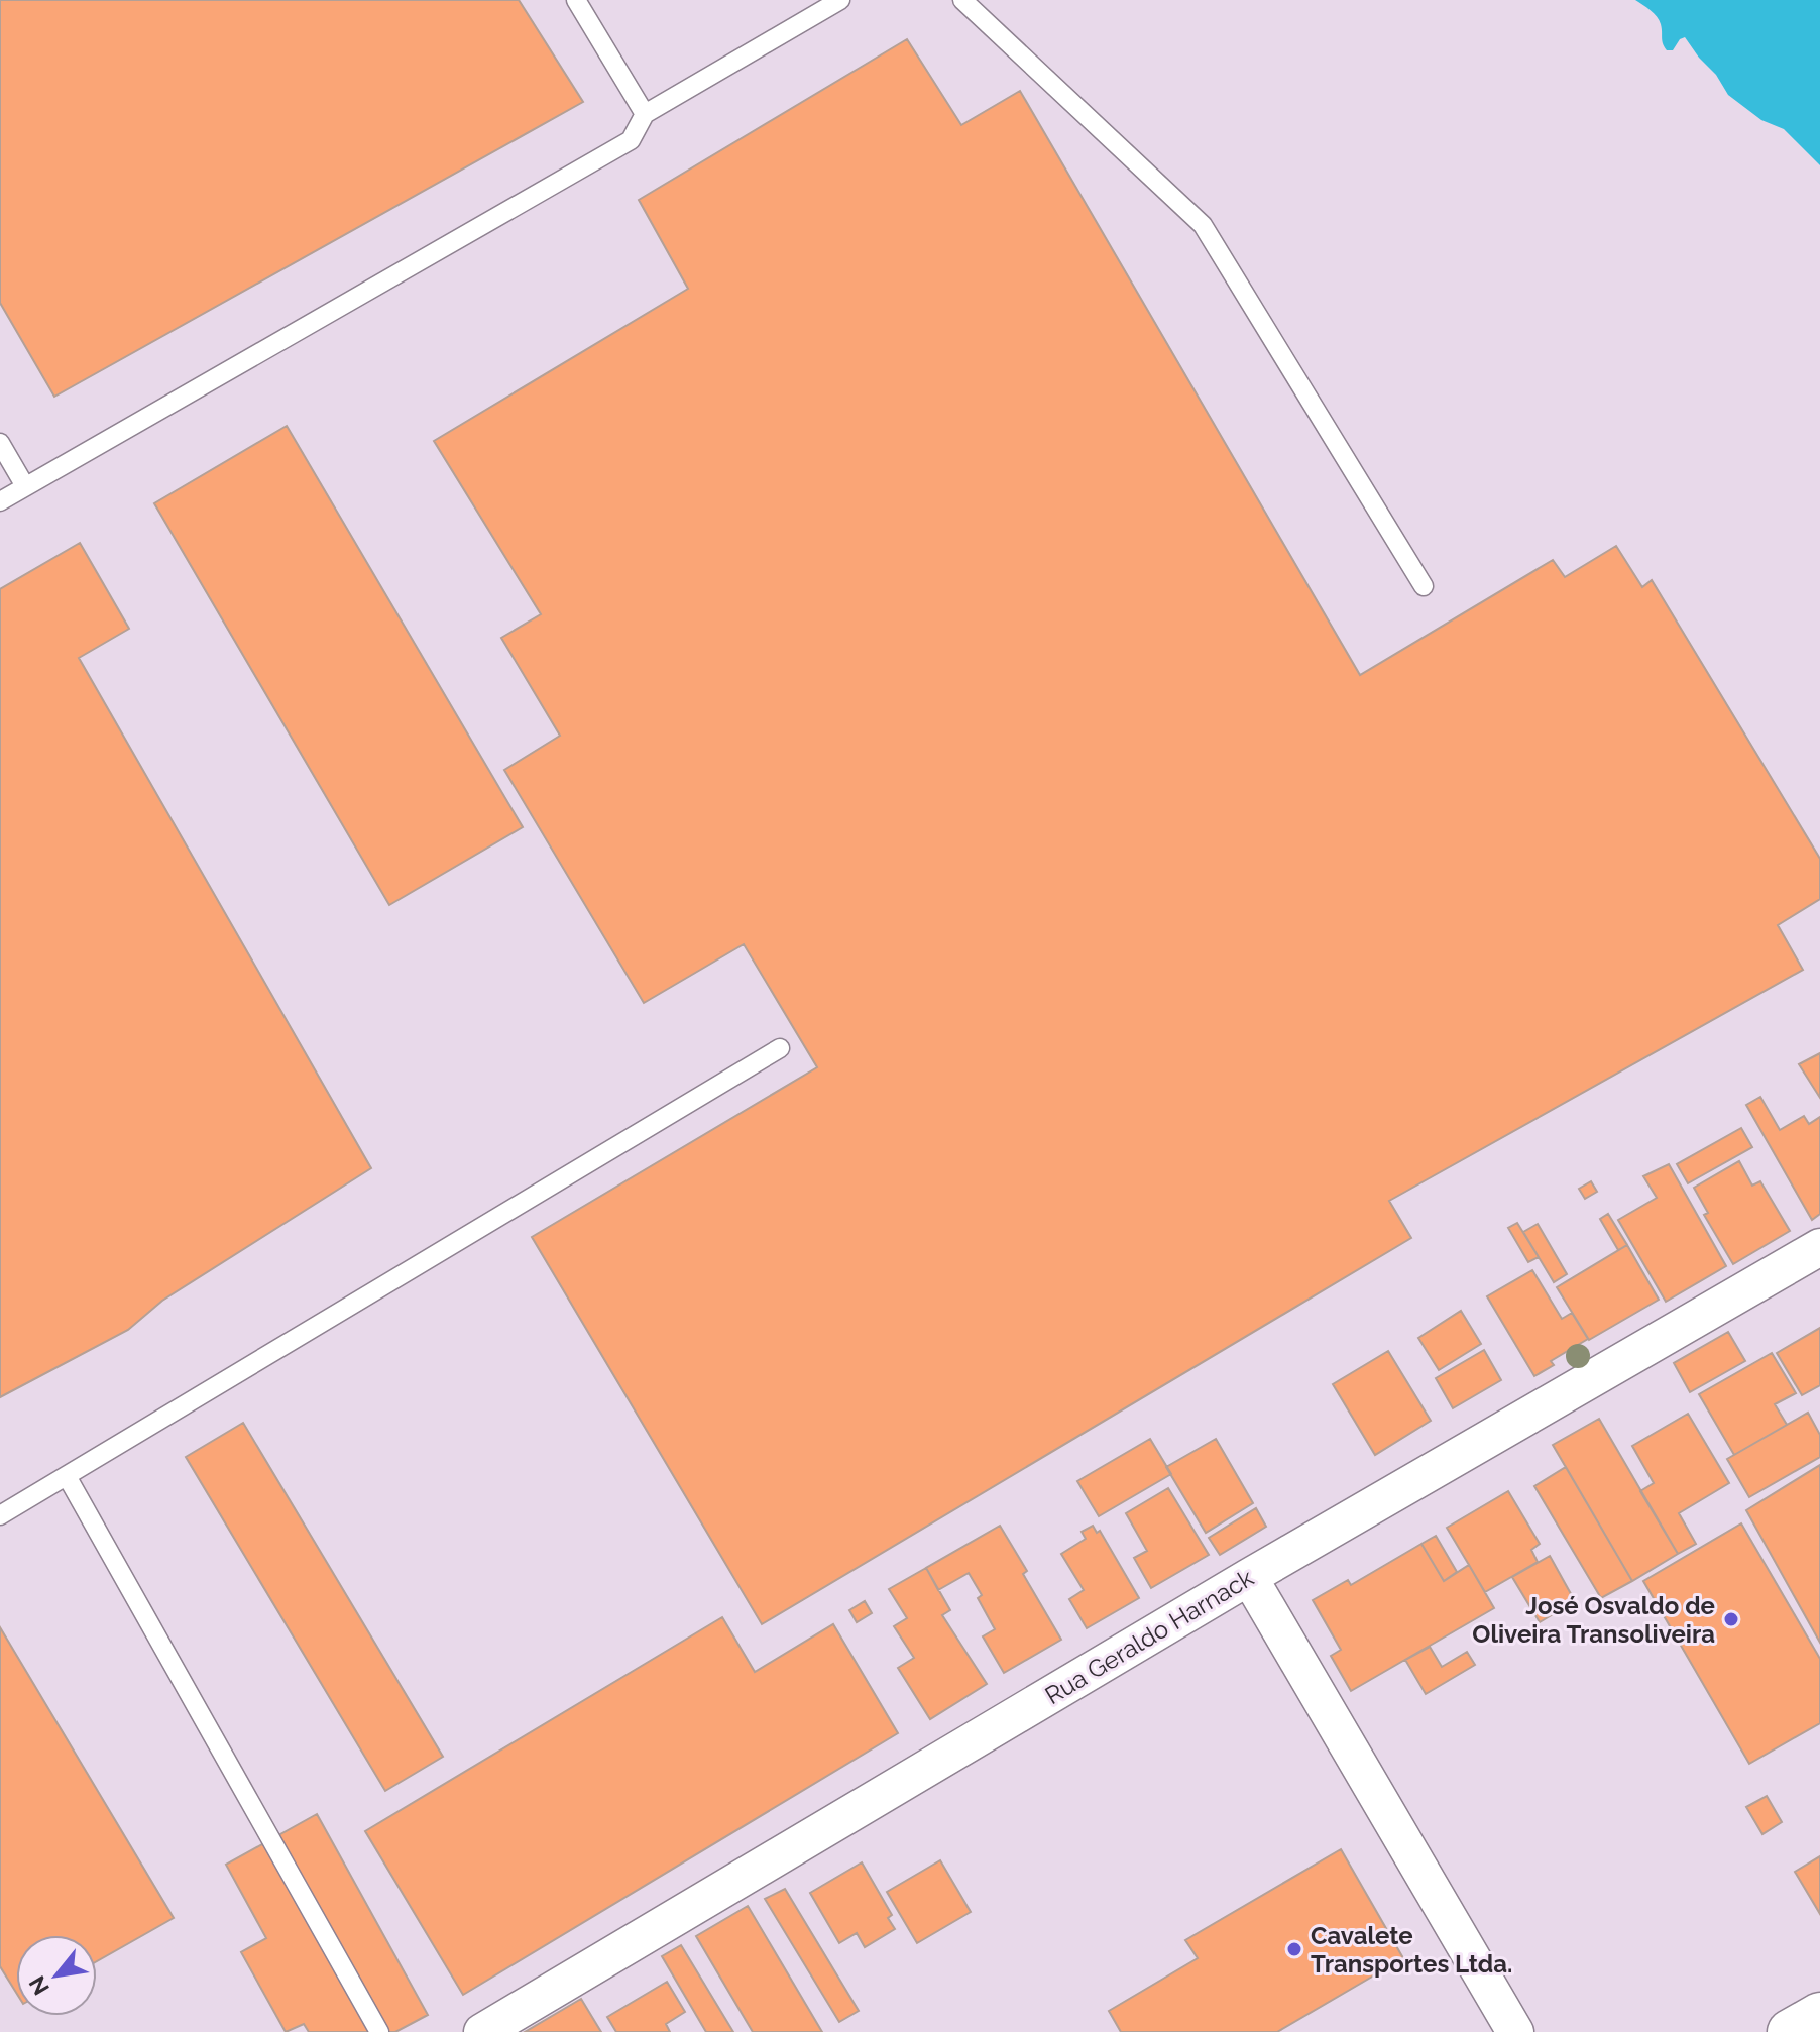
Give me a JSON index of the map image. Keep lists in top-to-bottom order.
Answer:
{
  "streets": {
    "street": ["Rua Geraldo Harnack"]
  },
  "places": ["José Osvaldo de Oliveira Transoliveira", "Cavalete Transportes Ltda."],
  "north": "bottom left"
}
